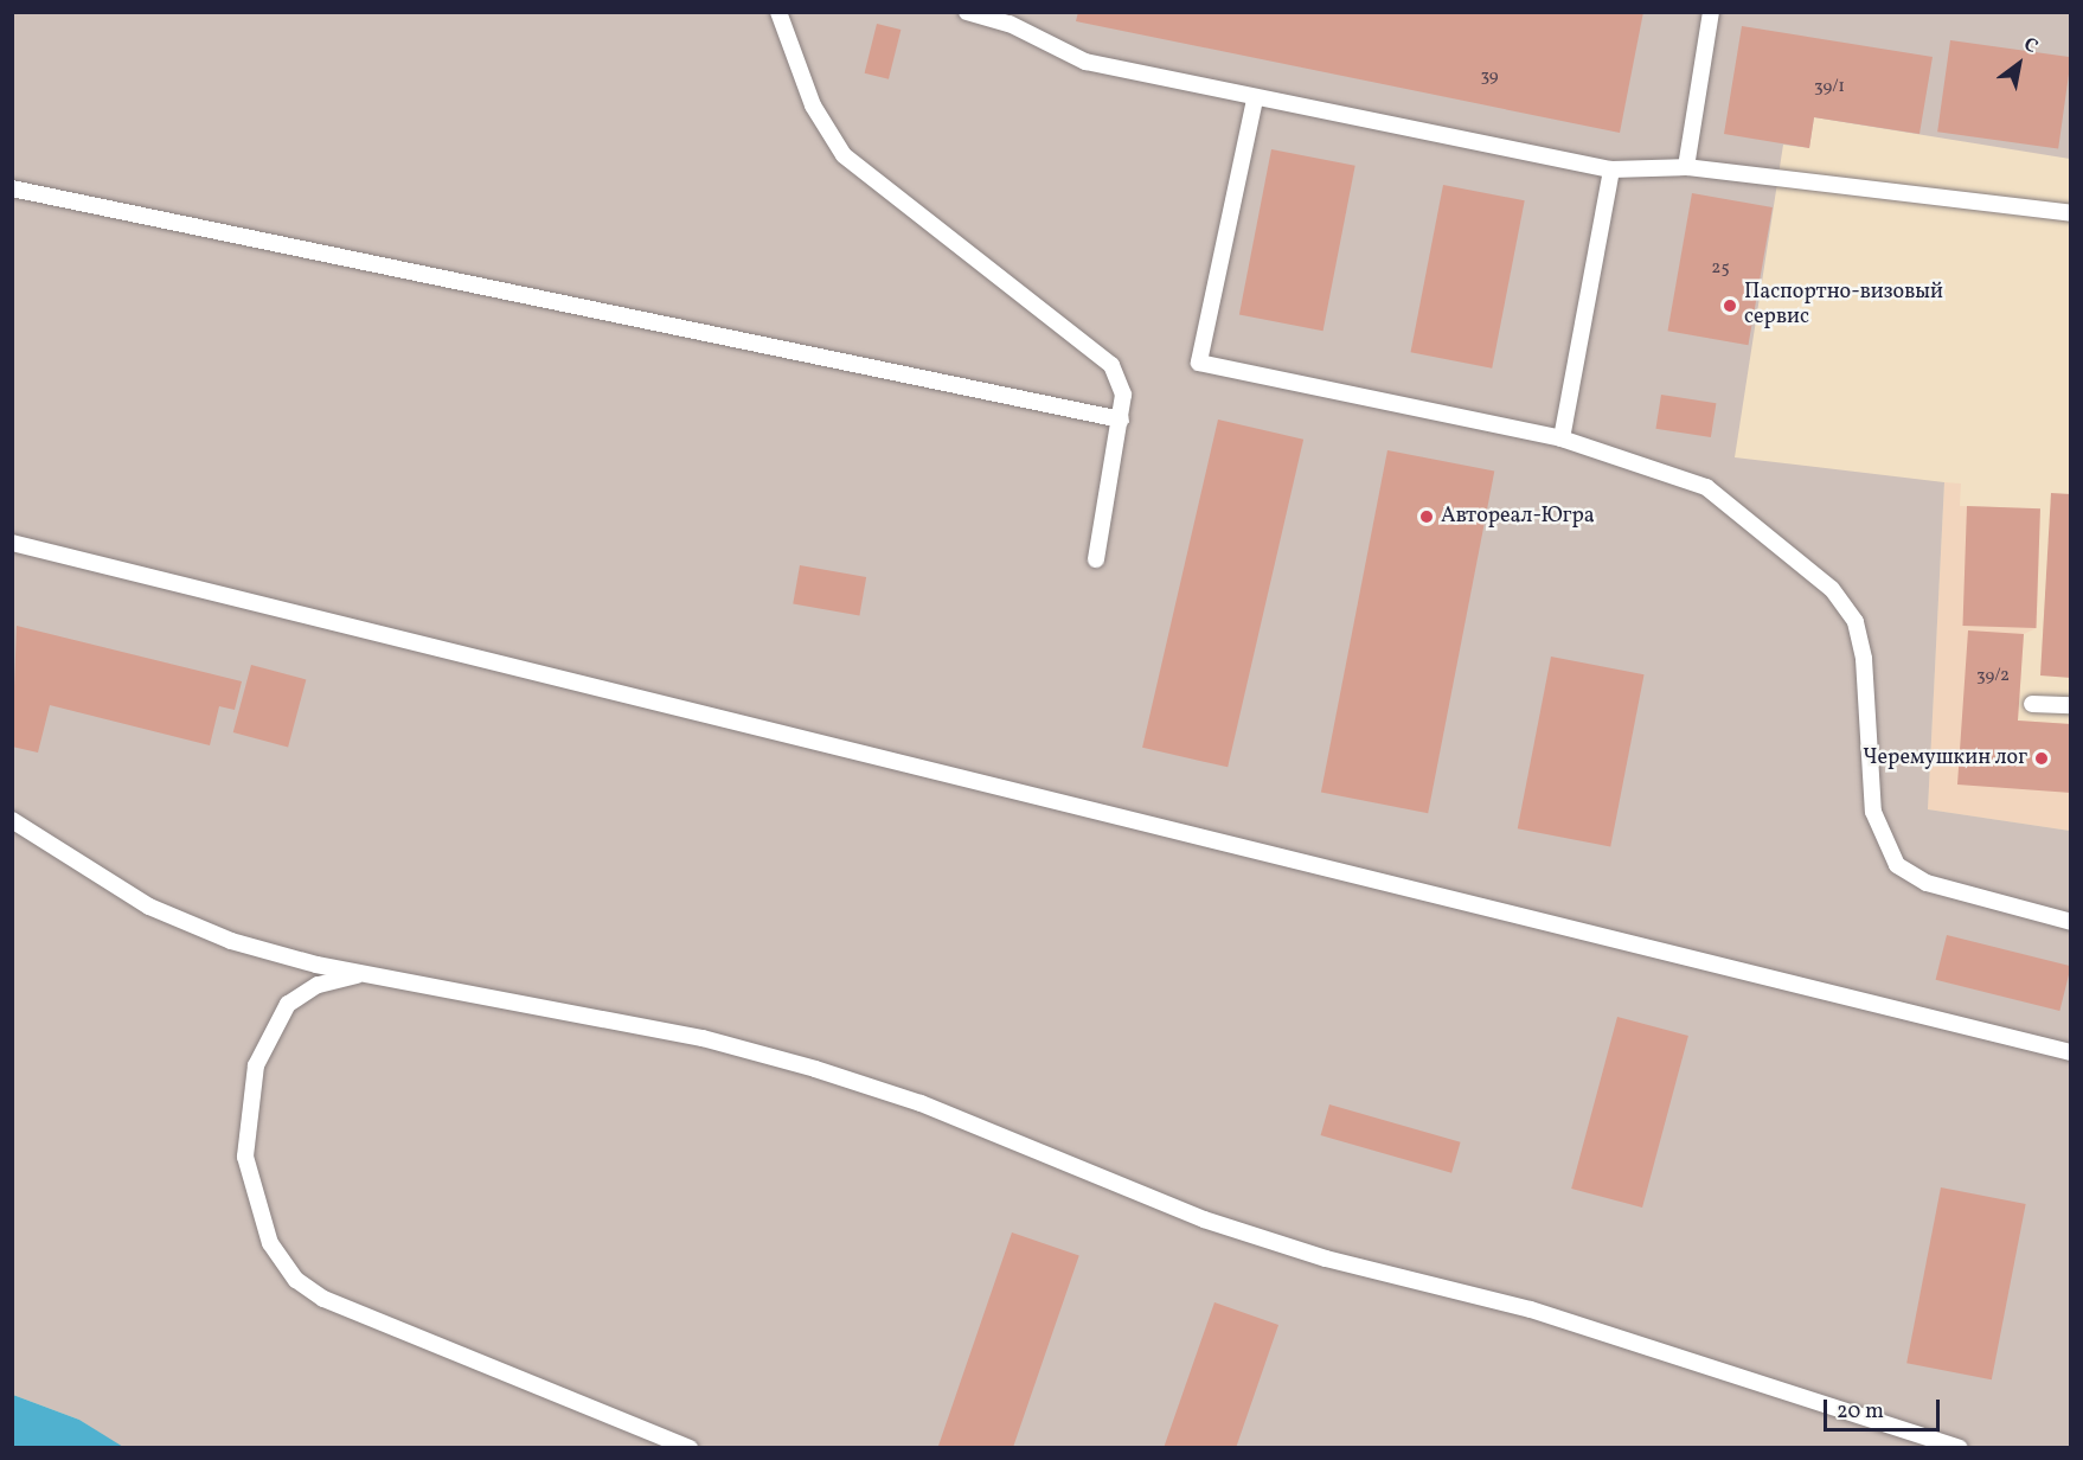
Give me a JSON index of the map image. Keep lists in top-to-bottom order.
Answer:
{
  "places": ["Паспортно-визовый сервис", "Автореал-Югра", "Черемушкин лог"],
  "house_numbers": [
    "39",
    "39/1",
    "25",
    "39/2"
  ],
  "scale_bar": "20 m",
  "north": "top right"
}
